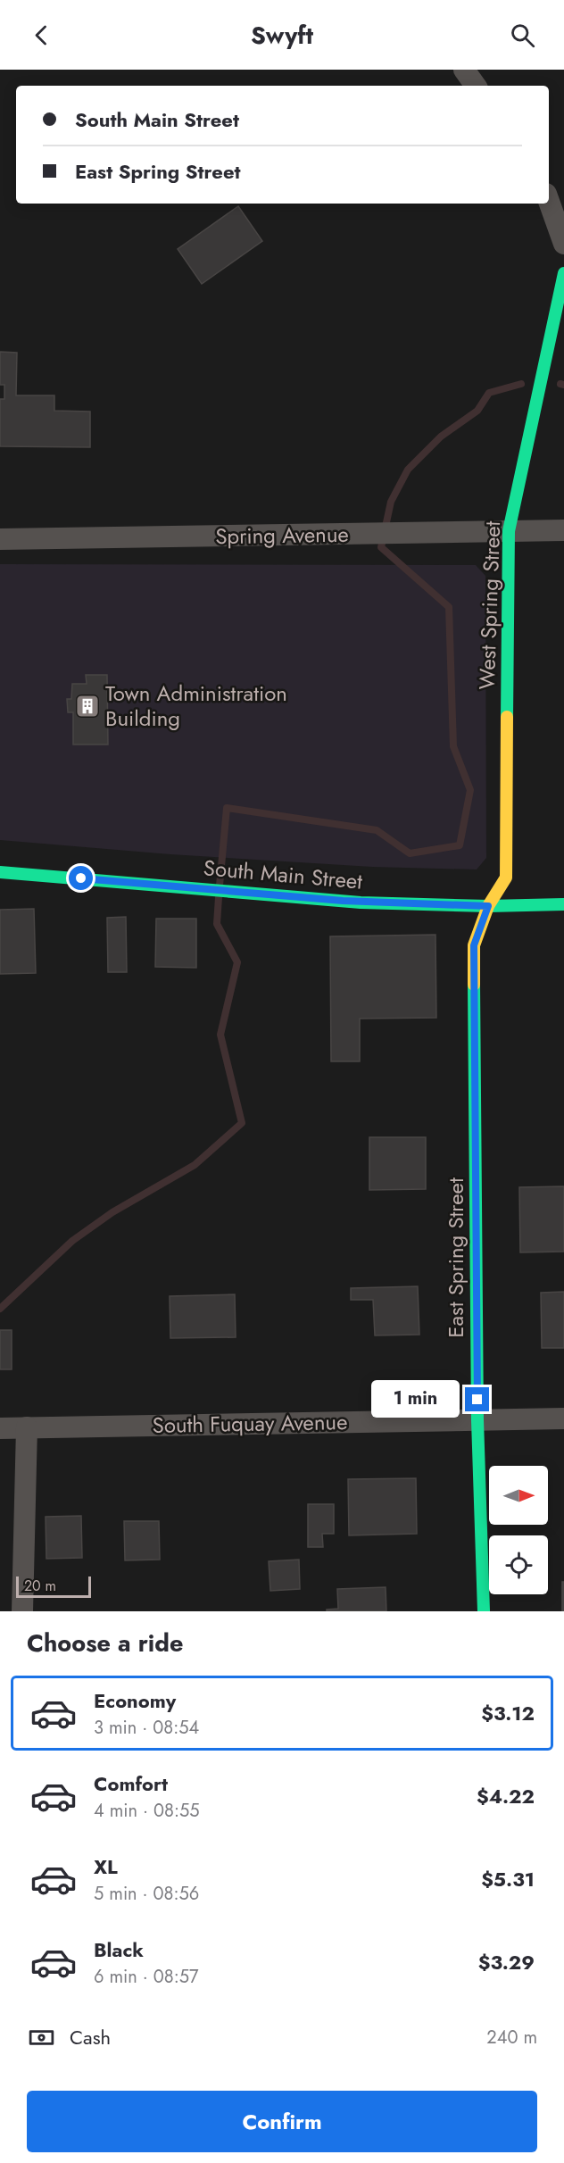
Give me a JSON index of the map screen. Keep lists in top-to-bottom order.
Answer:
{
  "streets": {
    "street": [
      "Spring Avenue",
      "West Spring Street",
      "South Main Street",
      "East Spring Street",
      "South Fuquay Avenue"
    ]
  },
  "crossings": [
    ["Spring Avenue", "West Spring Street"],
    ["West Spring Street", "South Main Street"],
    ["West Spring Street", "East Spring Street"],
    ["South Main Street", "East Spring Street"],
    ["East Spring Street", "South Fuquay Avenue"]
  ],
  "places": {
    "building": ["Town Administration Building"]
  },
  "scale_bar": "20 m",
  "north": "right",
  "page": {
    "header": "Swyft",
    "banner": ["South Main Street", "East Spring Street"],
    "bubble": "1 min",
    "scale": "20 m",
    "heading": "Choose a ride",
    "list": [
      {
        "name": "Economy",
        "note": "3 min · 08:54",
        "value": "$3.12"
      },
      {
        "name": "Comfort",
        "note": "4 min · 08:55",
        "value": "$4.22"
      },
      {
        "name": "XL",
        "note": "5 min · 08:56",
        "value": "$5.31"
      },
      {
        "name": "Black",
        "note": "6 min · 08:57",
        "value": "$3.29"
      }
    ],
    "pay": ["Cash", "240 m"],
    "buttons": "Confirm"
  }
}
